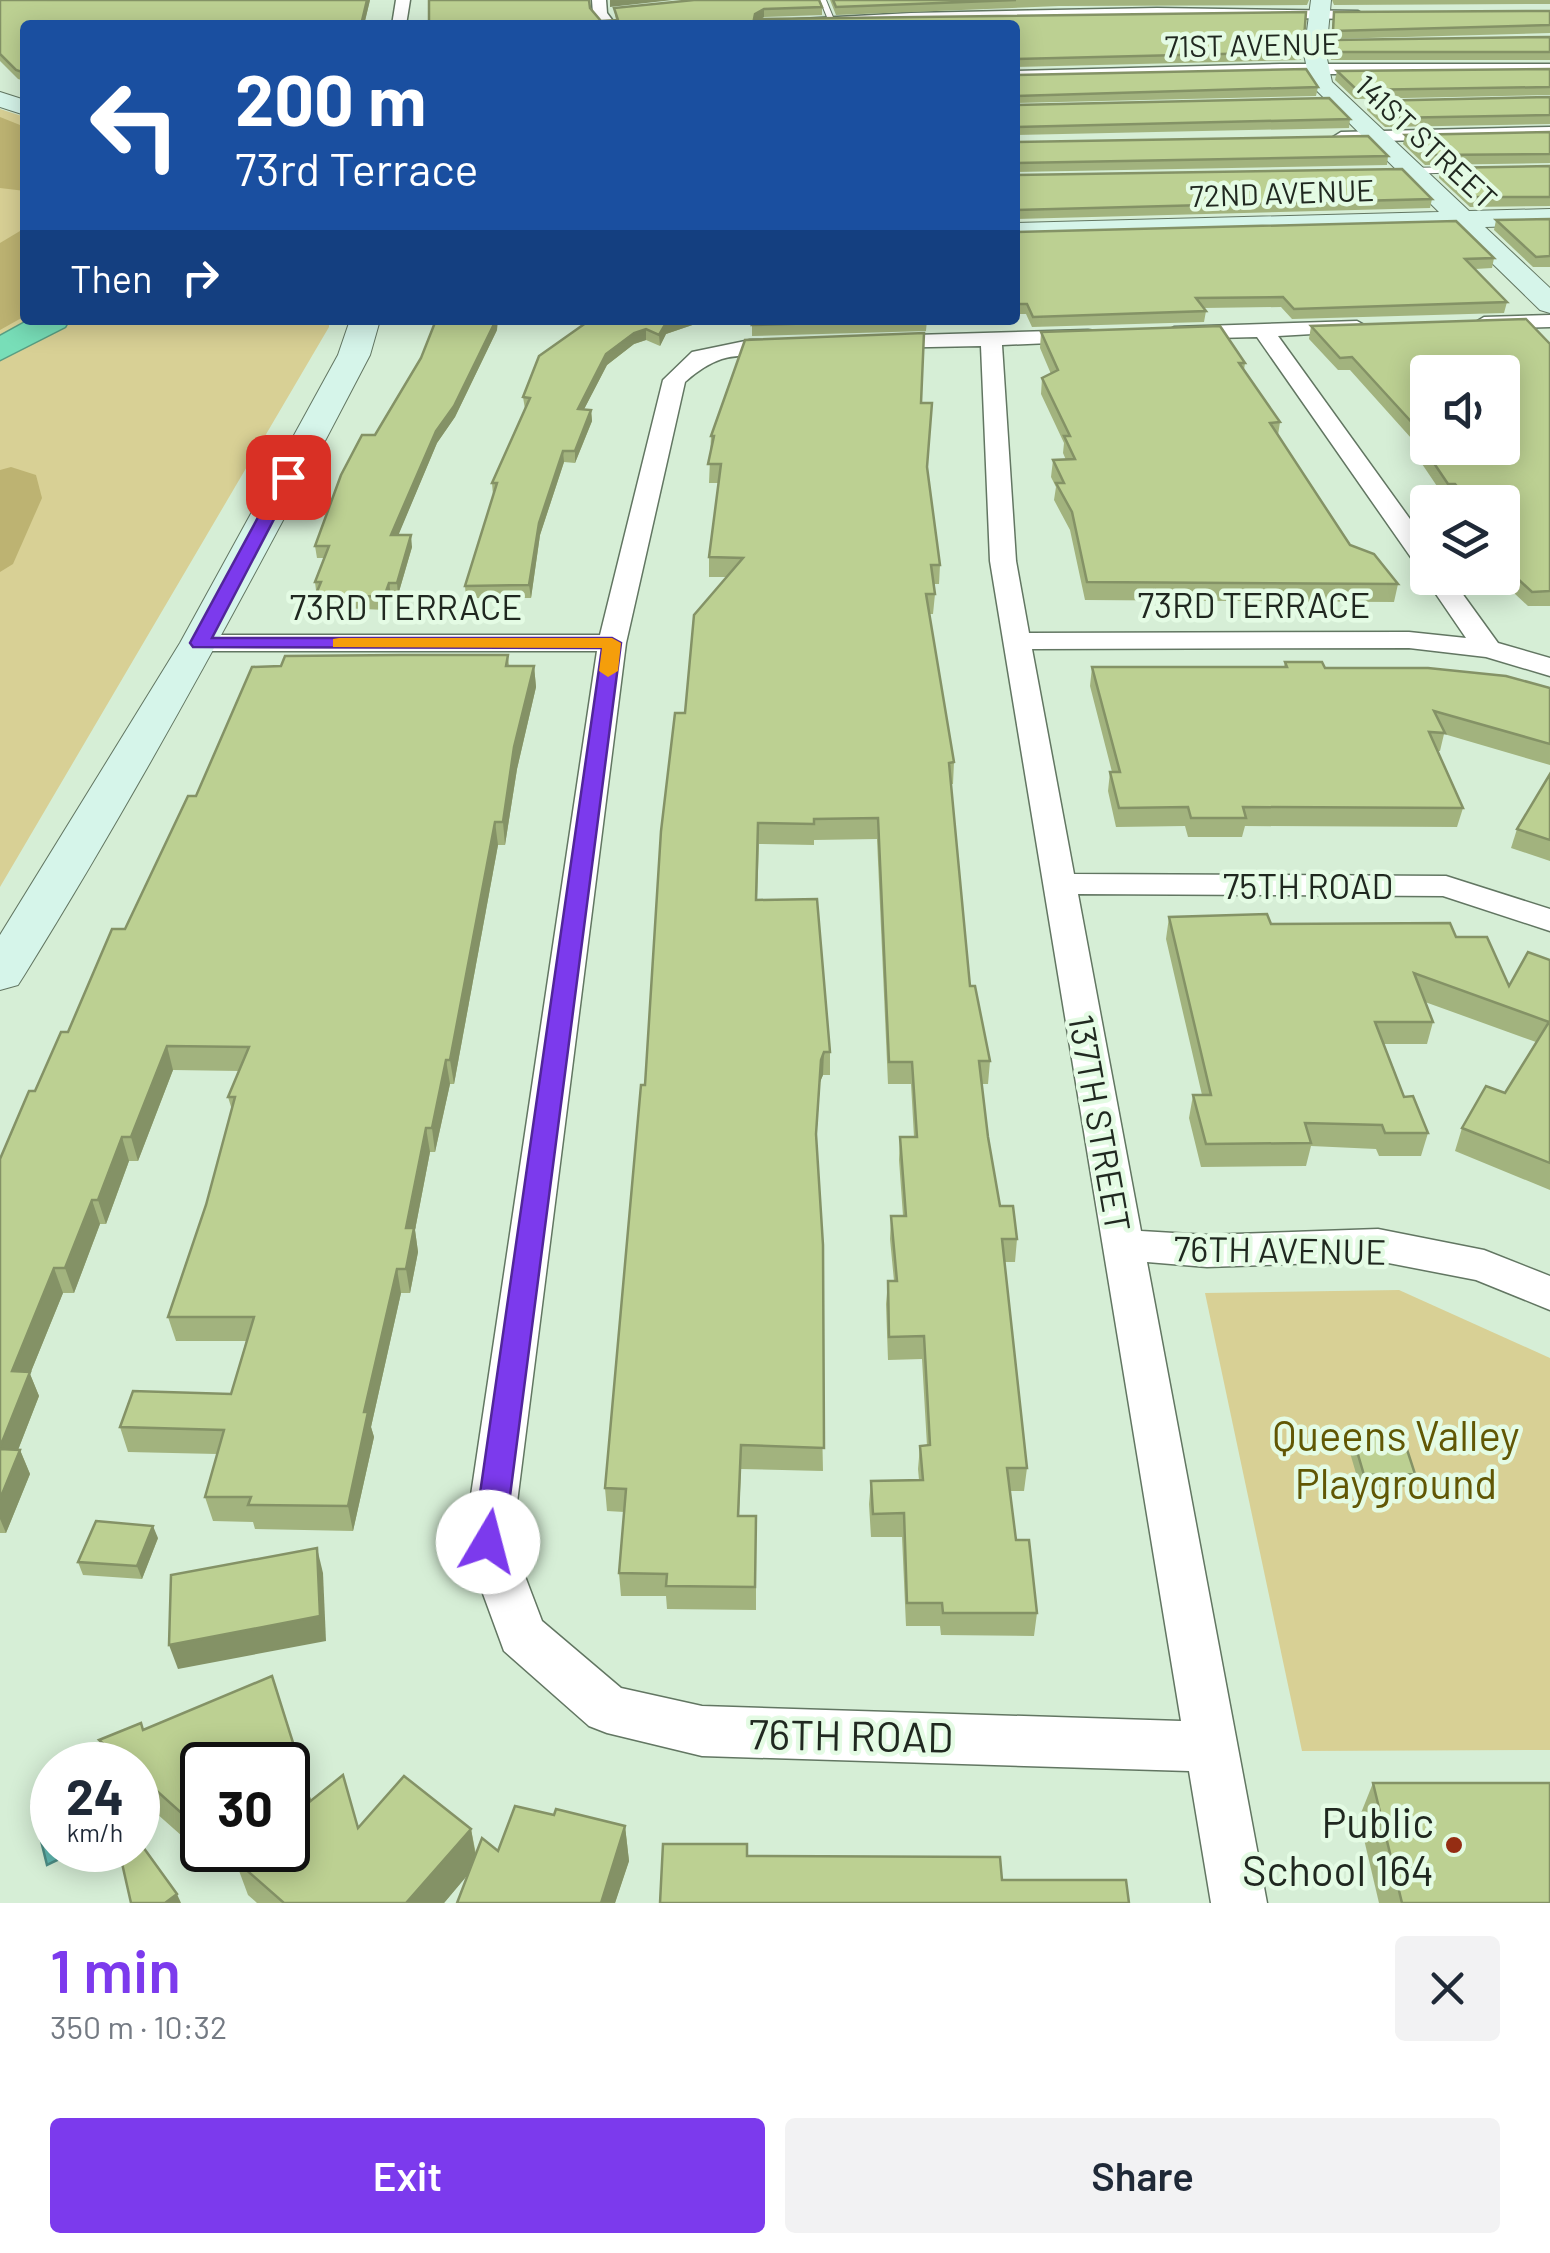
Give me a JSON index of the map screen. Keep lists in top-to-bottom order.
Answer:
{
  "streets": {
    "street": [
      "71ST AVENUE",
      "141ST STREET",
      "72ND AVENUE",
      "73RD TERRACE",
      "75TH ROAD",
      "137TH STREET",
      "76TH AVENUE",
      "76TH ROAD"
    ]
  },
  "crossings": [
    ["71ST AVENUE", "141ST STREET"],
    ["141ST STREET", "72ND AVENUE"],
    ["73RD TERRACE", "137TH STREET"],
    ["73RD TERRACE", "76TH ROAD"],
    ["75TH ROAD", "137TH STREET"],
    ["137TH STREET", "76TH AVENUE"],
    ["137TH STREET", "76TH ROAD"]
  ],
  "parks": ["Queens Valley Playground"],
  "places": ["Public School 164"],
  "page": {
    "turn": ["200 m", "73rd Terrace"],
    "then": "Then",
    "speed": "24 km/h",
    "limit": "30",
    "heading": ["1 min", "350 m · 10:32"],
    "buttons": ["Exit", "Share"]
  }
}
